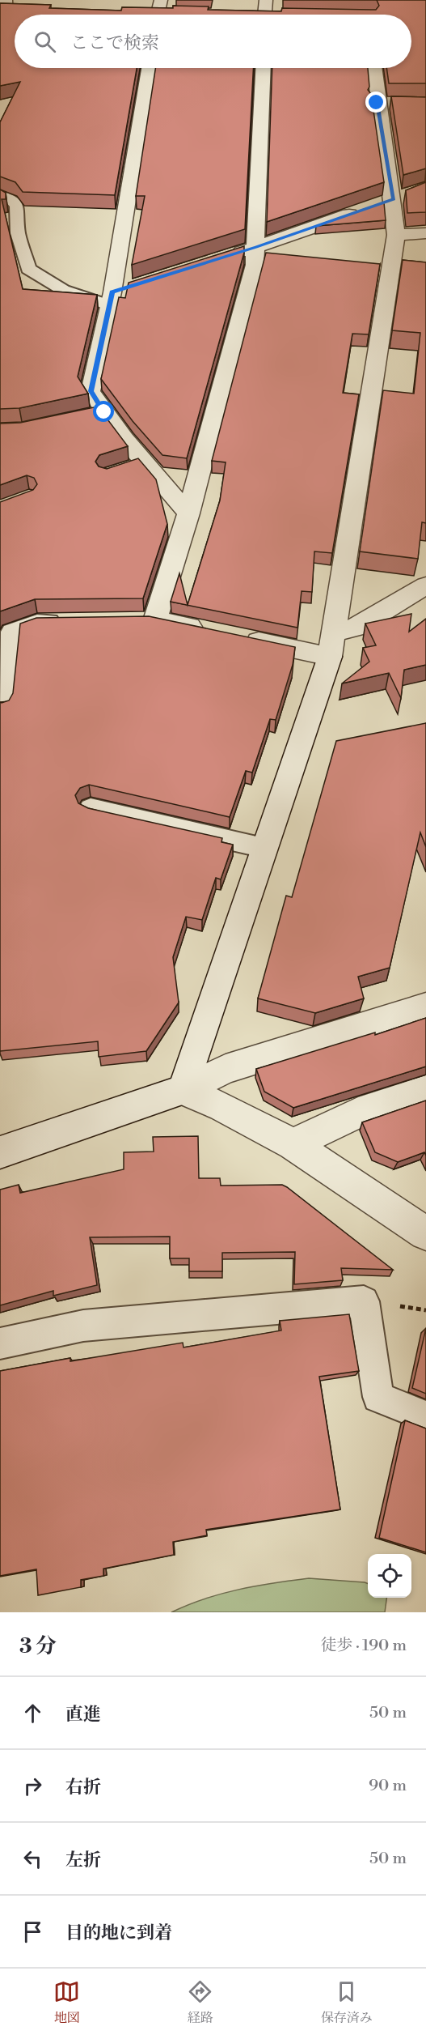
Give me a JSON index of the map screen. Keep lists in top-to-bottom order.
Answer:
{
  "page": {
    "search": "ここで検索",
    "heading": ["3 分", "徒歩 · 190 m"],
    "list": [
      ["直進", "50 m"],
      ["右折", "90 m"],
      ["左折", "50 m"],
      "目的地に到着"
    ],
    "nav": ["地図", "経路", "保存済み"]
  }
}
